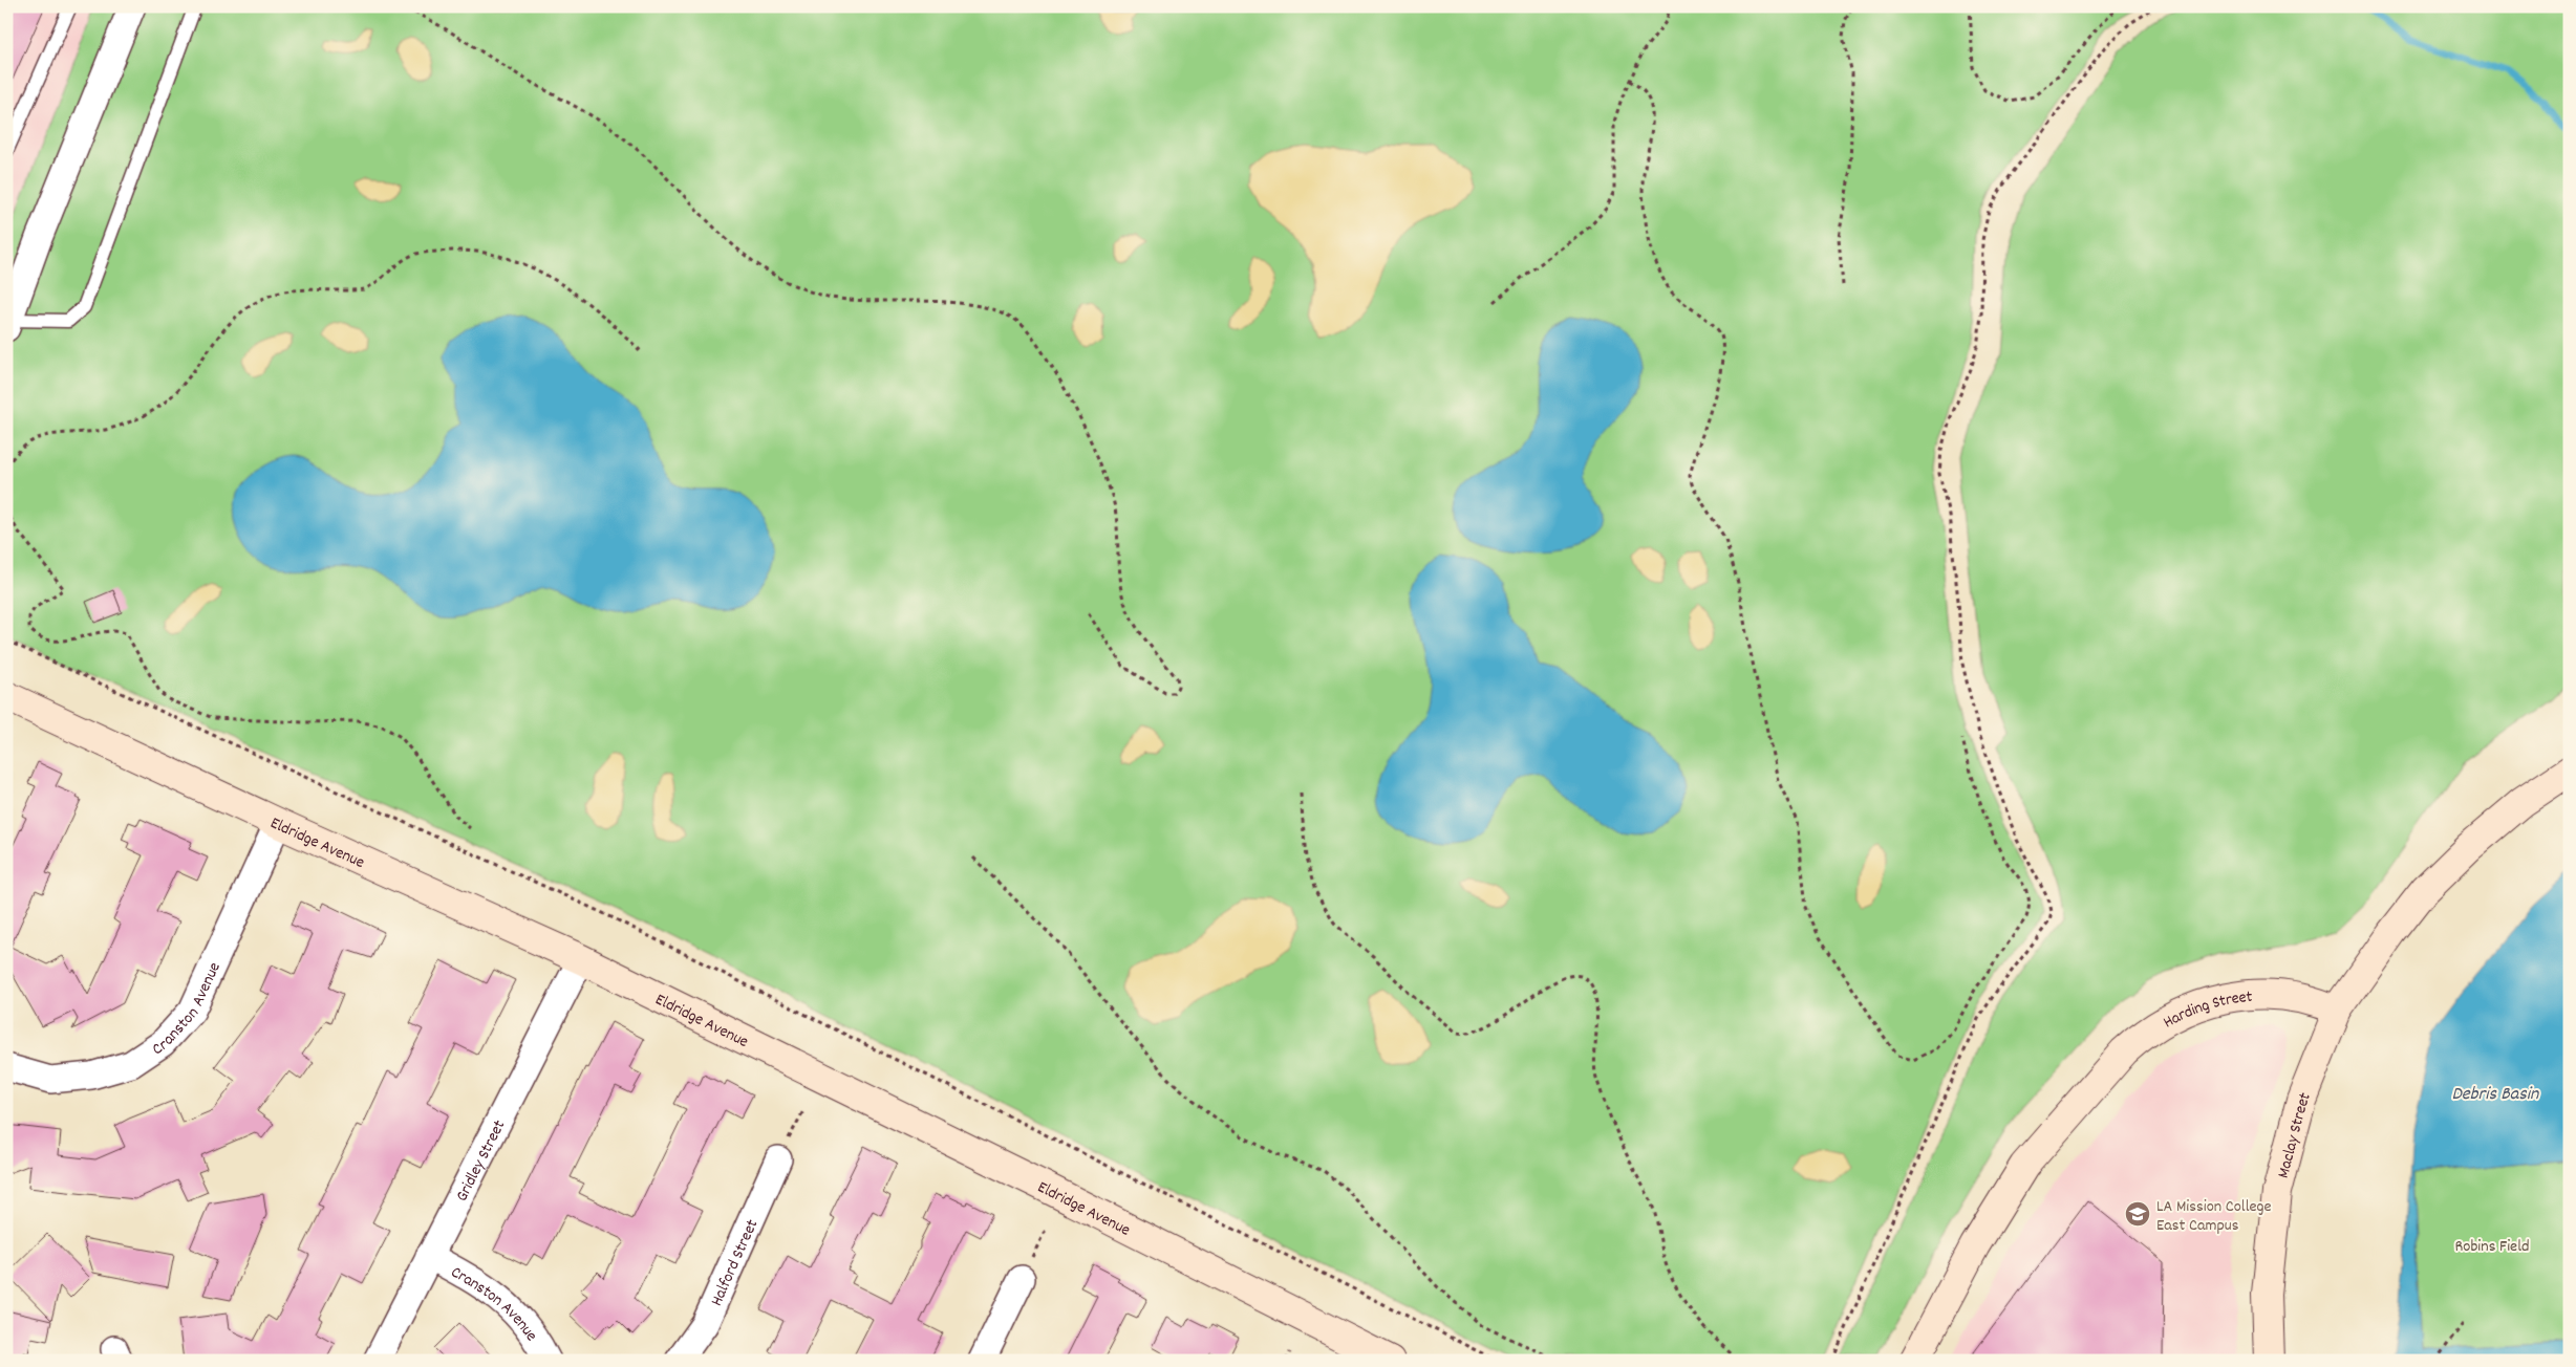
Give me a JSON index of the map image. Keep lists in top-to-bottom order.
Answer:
{
  "streets": {
    "street": [
      "Eldridge Avenue",
      "Cranston Avenue",
      "Harding Street",
      "Maclay Street",
      "Gridley Street",
      "Halford Street"
    ]
  },
  "crossings": [
    ["Eldridge Avenue", "Cranston Avenue"],
    ["Eldridge Avenue", "Gridley Street"],
    ["Cranston Avenue", "Gridley Street"],
    ["Harding Street", "Maclay Street"]
  ],
  "water": ["Debris Basin"],
  "parks": ["Robins Field"],
  "places": {
    "school or university": ["LA Mission College East Campus"]
  }
}
